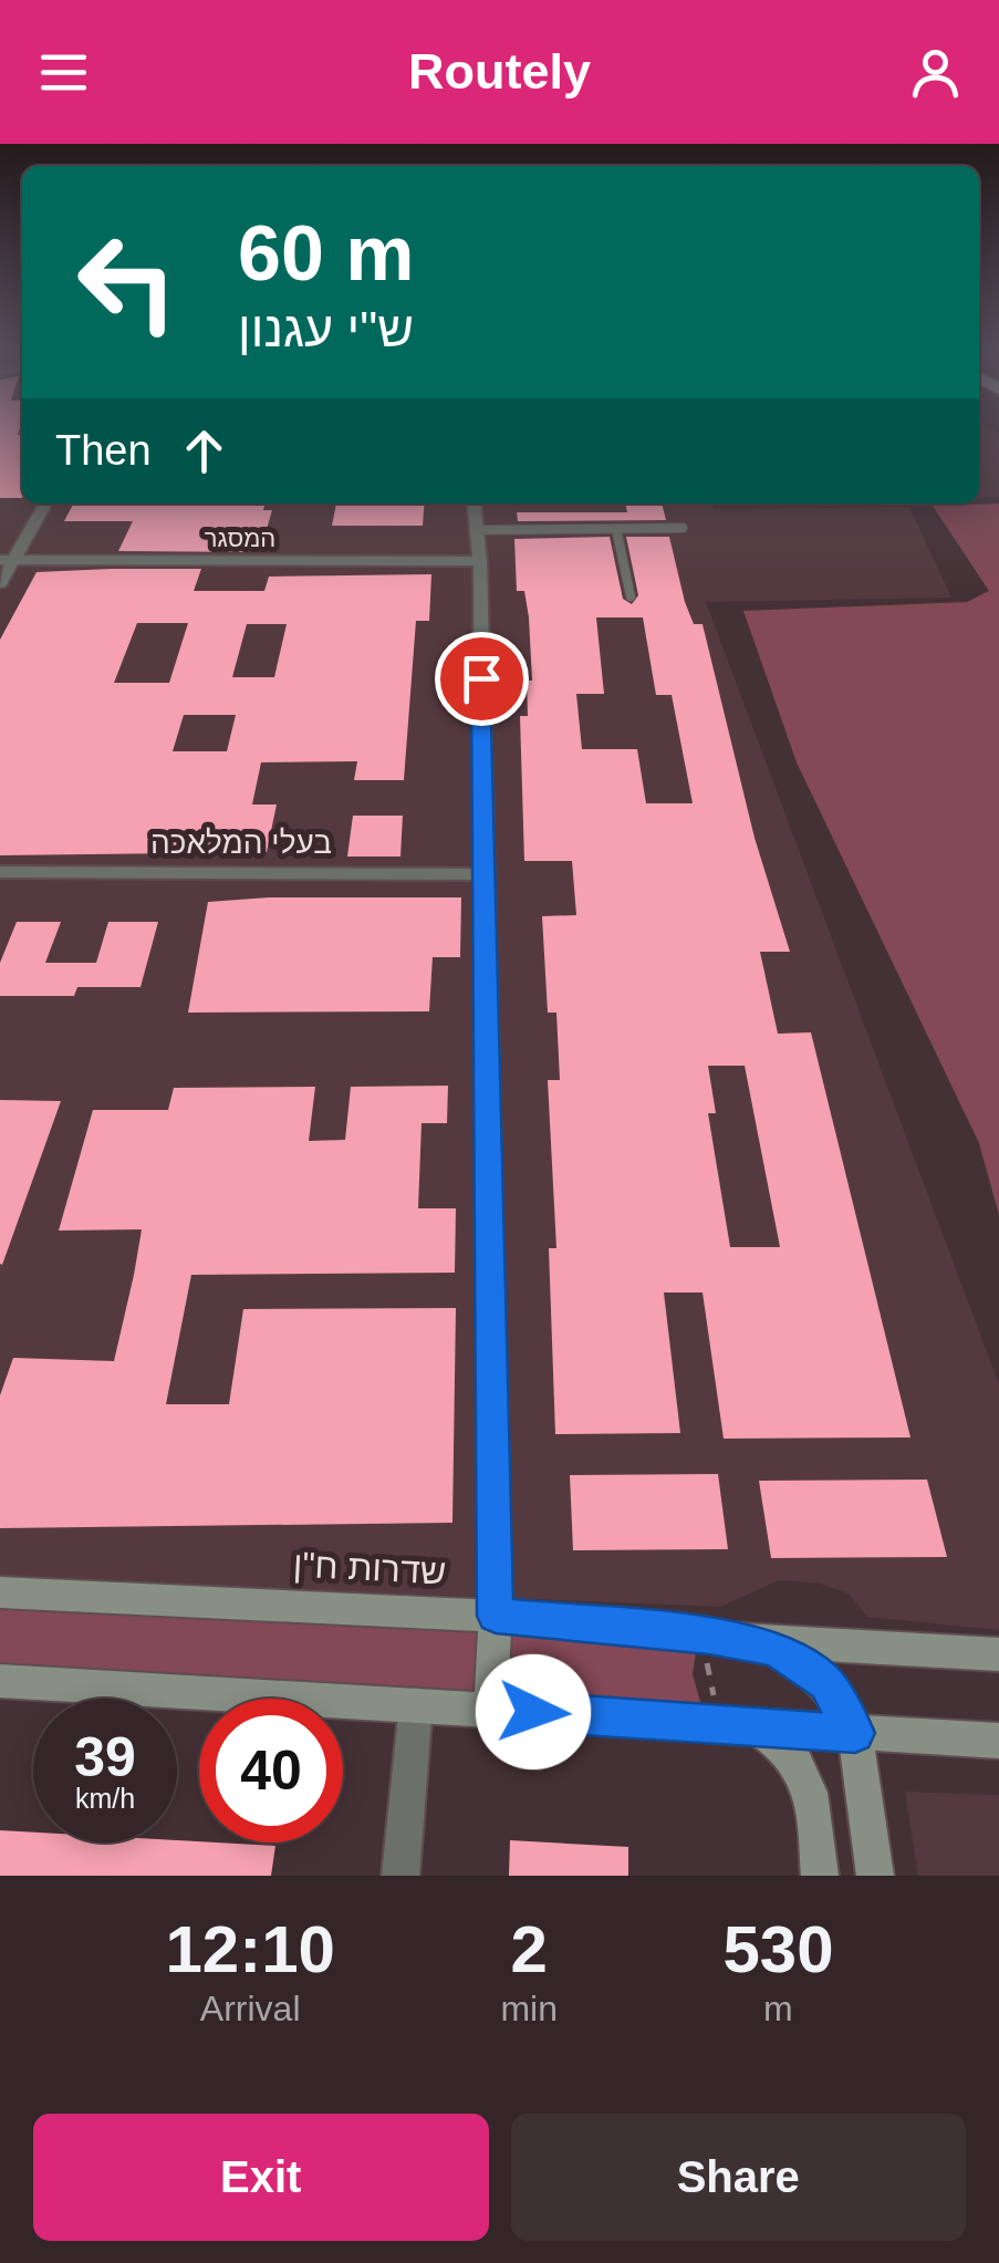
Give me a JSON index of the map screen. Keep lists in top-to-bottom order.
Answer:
{
  "streets": {
    "street": ["המסגר", "בעלי המלאכה", "שדרות ח\"ן"]
  },
  "page": {
    "header": "Routely",
    "turn": ["60 m", "ש\"י עגנון"],
    "then": "Then",
    "speed": "39 km/h",
    "limit": "40",
    "eta": [
      "12:10",
      "Arrival",
      "2",
      "min",
      "530",
      "m"
    ],
    "buttons": ["Exit", "Share"]
  }
}
